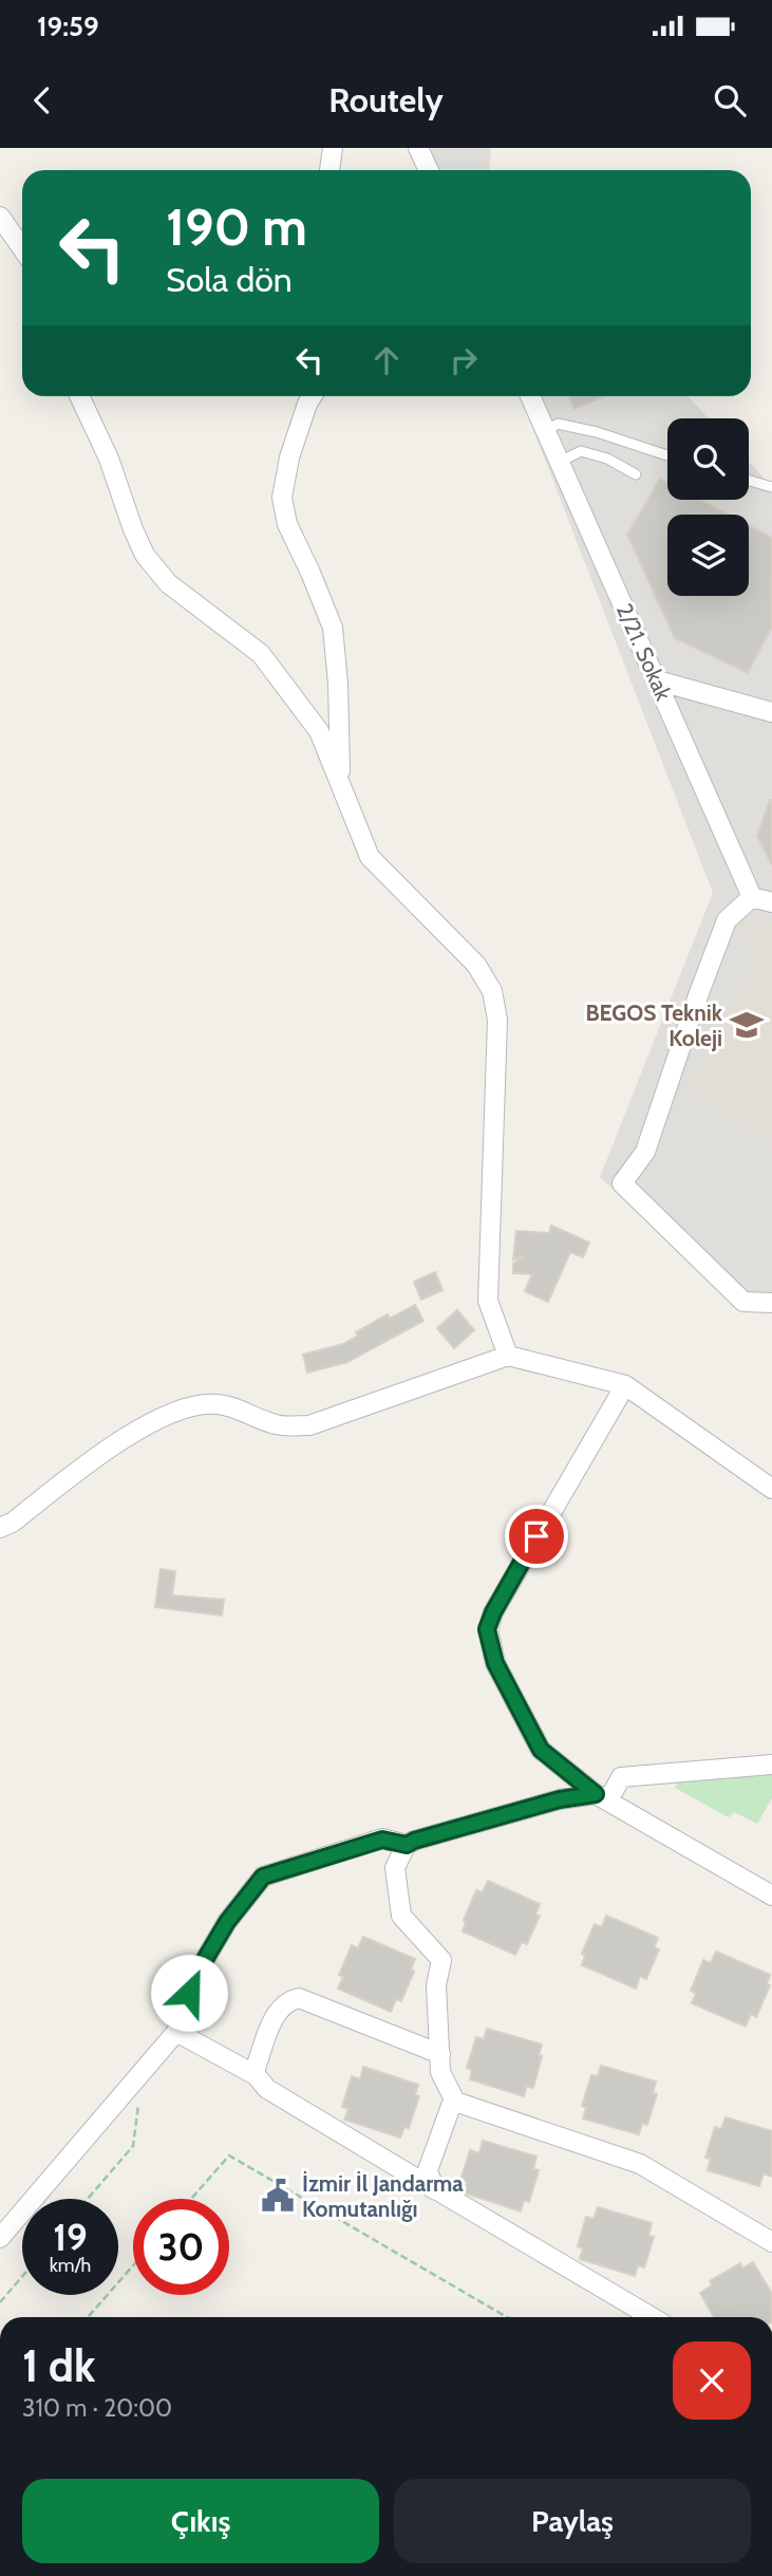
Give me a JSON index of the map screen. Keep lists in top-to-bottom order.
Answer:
{
  "streets": {
    "street": ["2/21. Sokak"]
  },
  "places": {
    "school or university": ["BEGOS Teknik Koleji"],
    "public building": ["İzmir İl Jandarma Komutanlığı"]
  },
  "page": {
    "status": "19:59",
    "header": "Routely",
    "turn": ["190 m", "Sola dön"],
    "speed": "19 km/h",
    "limit": "30",
    "heading": ["1 dk", "310 m · 20:00"],
    "buttons": ["Çıkış", "Paylaş"]
  }
}
